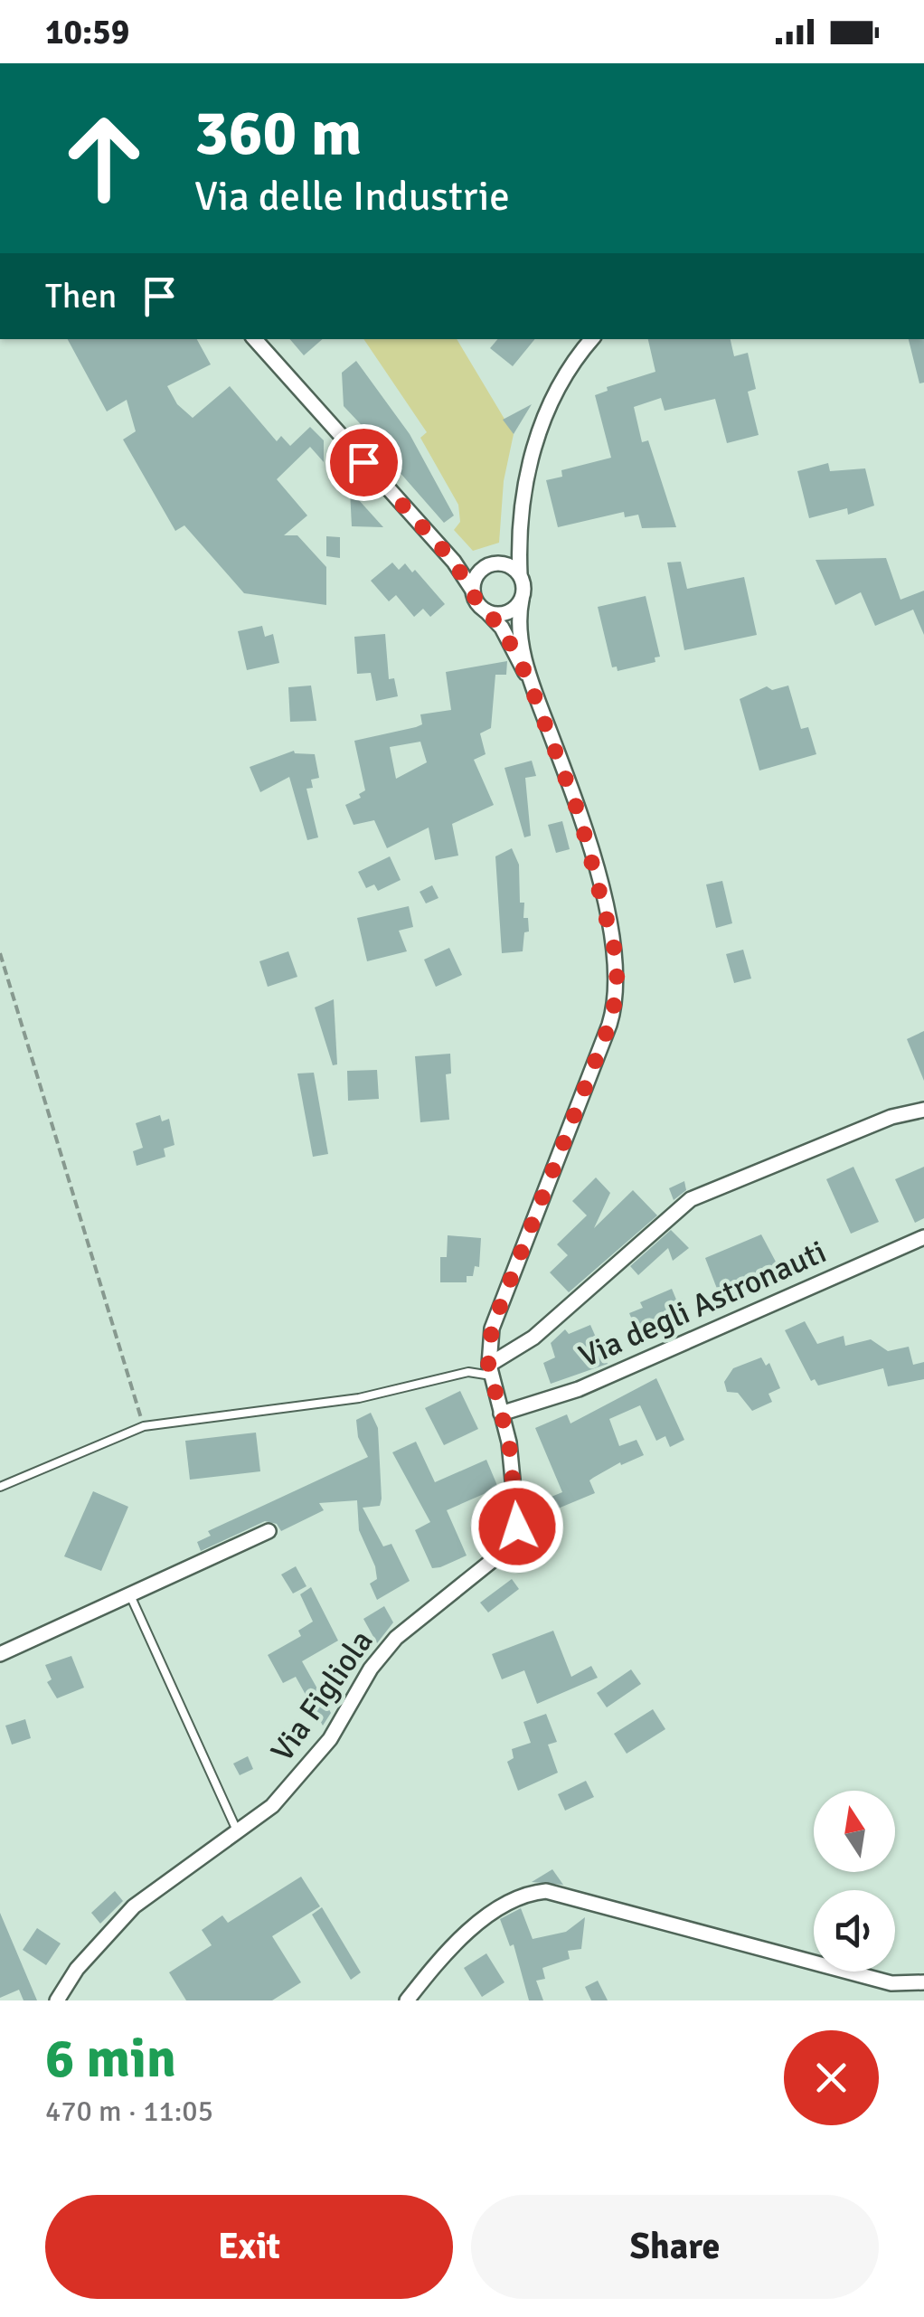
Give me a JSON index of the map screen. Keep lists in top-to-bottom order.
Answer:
{
  "streets": {
    "street": ["Via degli Astronauti", "Via Figliola"]
  },
  "crossings": [
    ["Via degli Astronauti", "Via Figliola"]
  ],
  "north": "top",
  "page": {
    "status": "10:59",
    "turn": ["360 m", "Via delle Industrie"],
    "then": "Then",
    "heading": ["6 min", "470 m · 11:05"],
    "buttons": ["Exit", "Share"]
  }
}
